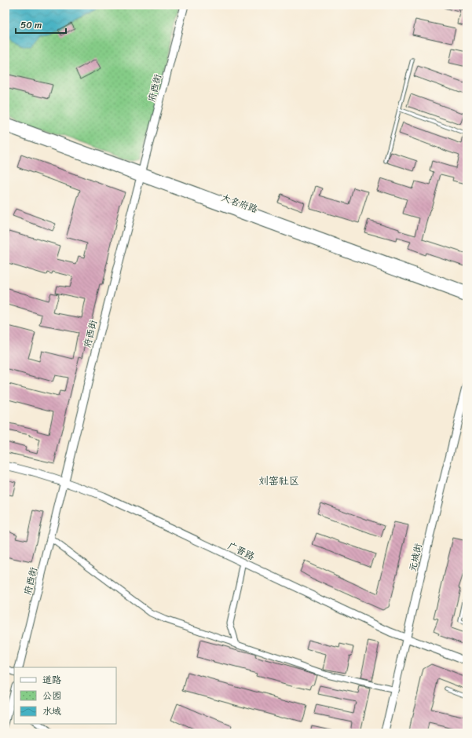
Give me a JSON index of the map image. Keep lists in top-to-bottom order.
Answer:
{
  "streets": {
    "street": [
      "府西街",
      "大名府路",
      "广晋路",
      "元城街"
    ]
  },
  "crossings": [
    ["府西街", "大名府路"],
    ["府西街", "广晋路"],
    ["广晋路", "元城街"]
  ],
  "districts": ["刘窑社区"],
  "legend": ["道路", "公园", "水域"],
  "scale_bar": "50 m"
}
